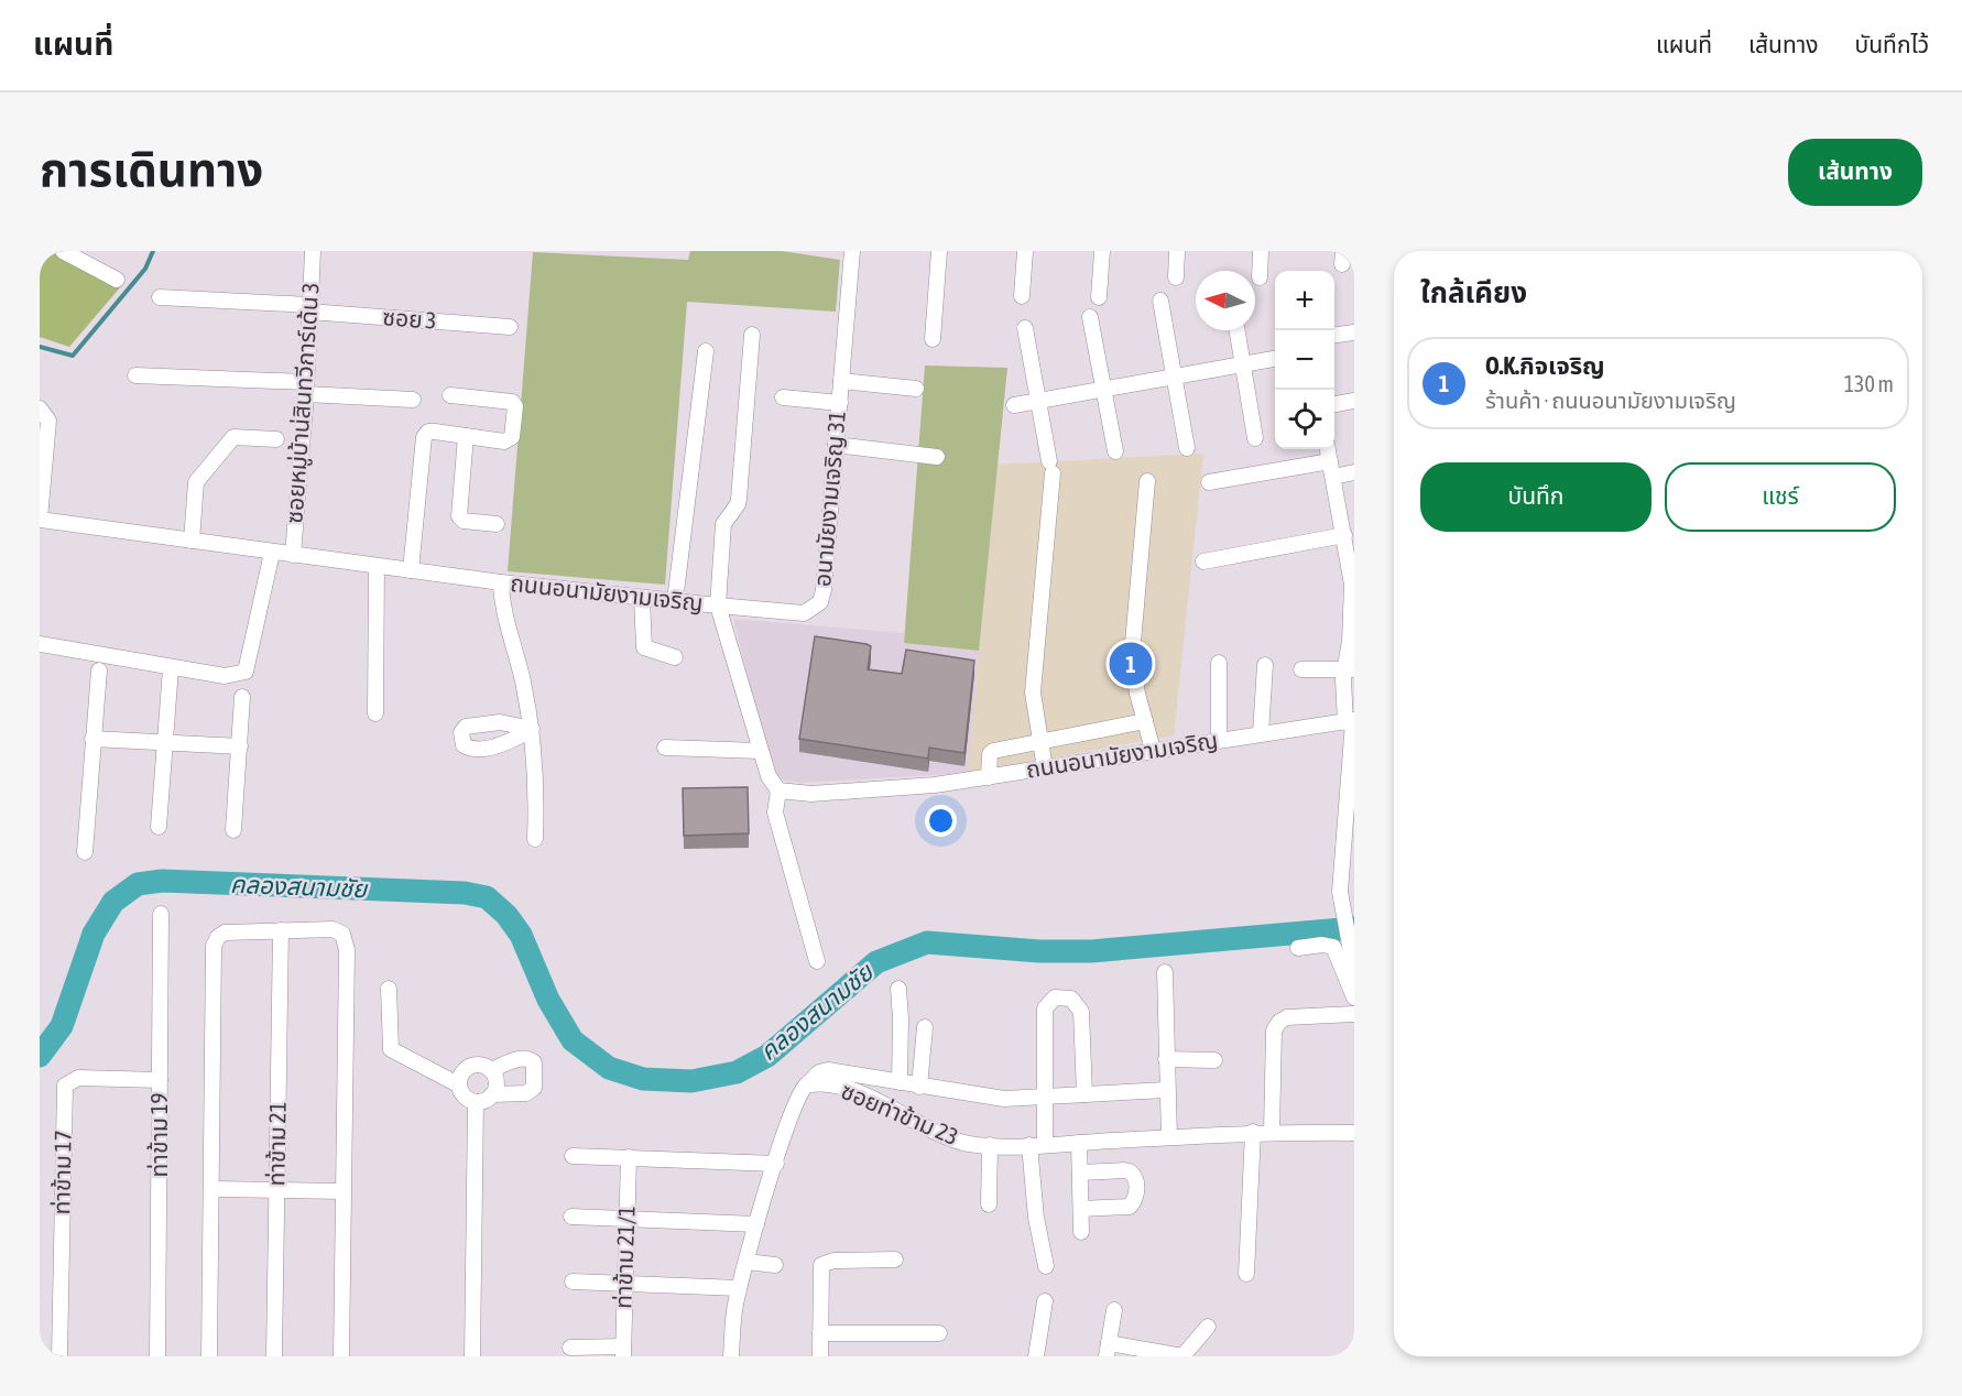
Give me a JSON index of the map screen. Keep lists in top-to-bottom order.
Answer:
{
  "streets": {
    "street": [
      "ซอย 3",
      "ซอยหมู่บ้าน่สินทวีการ์เด้น 3",
      "อนามัยงามเจริญ 31",
      "ถนนอนามัยงามเจริญ",
      "ซอยท่าข้าม 23",
      "ท่าข้าม 19",
      "ท่าข้าม 21",
      "ท่าข้าม 17",
      "ท่าข้าม 21/1"
    ]
  },
  "crossings": [
    ["ซอย 3", "ซอยหมู่บ้าน่สินทวีการ์เด้น 3"],
    ["ซอยหมู่บ้าน่สินทวีการ์เด้น 3", "ถนนอนามัยงามเจริญ"],
    ["อนามัยงามเจริญ 31", "ถนนอนามัยงามเจริญ"],
    ["ท่าข้าม 19", "ท่าข้าม 17"]
  ],
  "water": ["คลองสนามชัย"],
  "north": "left",
  "page": {
    "header": "แผนที่",
    "nav": ["แผนที่", "เส้นทาง", "บันทึกไว้"],
    "title": "การเดินทาง",
    "buttons": [
      "เส้นทาง",
      ["บันทึก", "แชร์"]
    ],
    "heading": "ใกล้เคียง",
    "map_buttons": ["+", "−"],
    "list": [
      {
        "mark": "1",
        "name": "O.K.กิจเจริญ",
        "note": "ร้านค้า · ถนนอนามัยงามเจริญ",
        "value": "130 m"
      }
    ],
    "pins": "1"
  }
}
